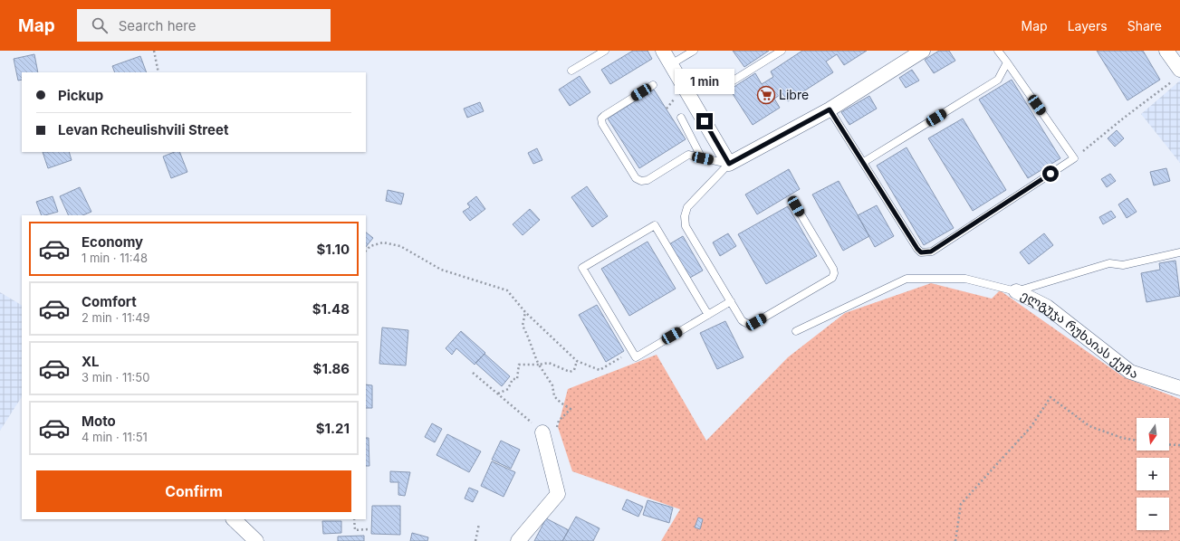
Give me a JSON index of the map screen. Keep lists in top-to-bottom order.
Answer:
{
  "streets": {
    "street": ["ელგუჯა რუხაიას ქუჩა"]
  },
  "places": {
    "supermarket": ["Libre"]
  },
  "north": "bottom",
  "page": {
    "header": "Map",
    "search": "Search here",
    "nav": ["Map", "Layers", "Share"],
    "bubble": "1 min",
    "banner": ["Pickup", "Levan Rcheulishvili Street"],
    "list": [
      {
        "name": "Economy",
        "note": "1 min · 11:48",
        "value": "$1.10"
      },
      {
        "name": "Comfort",
        "note": "2 min · 11:49",
        "value": "$1.48"
      },
      {
        "name": "XL",
        "note": "3 min · 11:50",
        "value": "$1.86"
      },
      {
        "name": "Moto",
        "note": "4 min · 11:51",
        "value": "$1.21"
      }
    ],
    "map_buttons": ["+", "−"],
    "buttons": "Confirm"
  }
}
